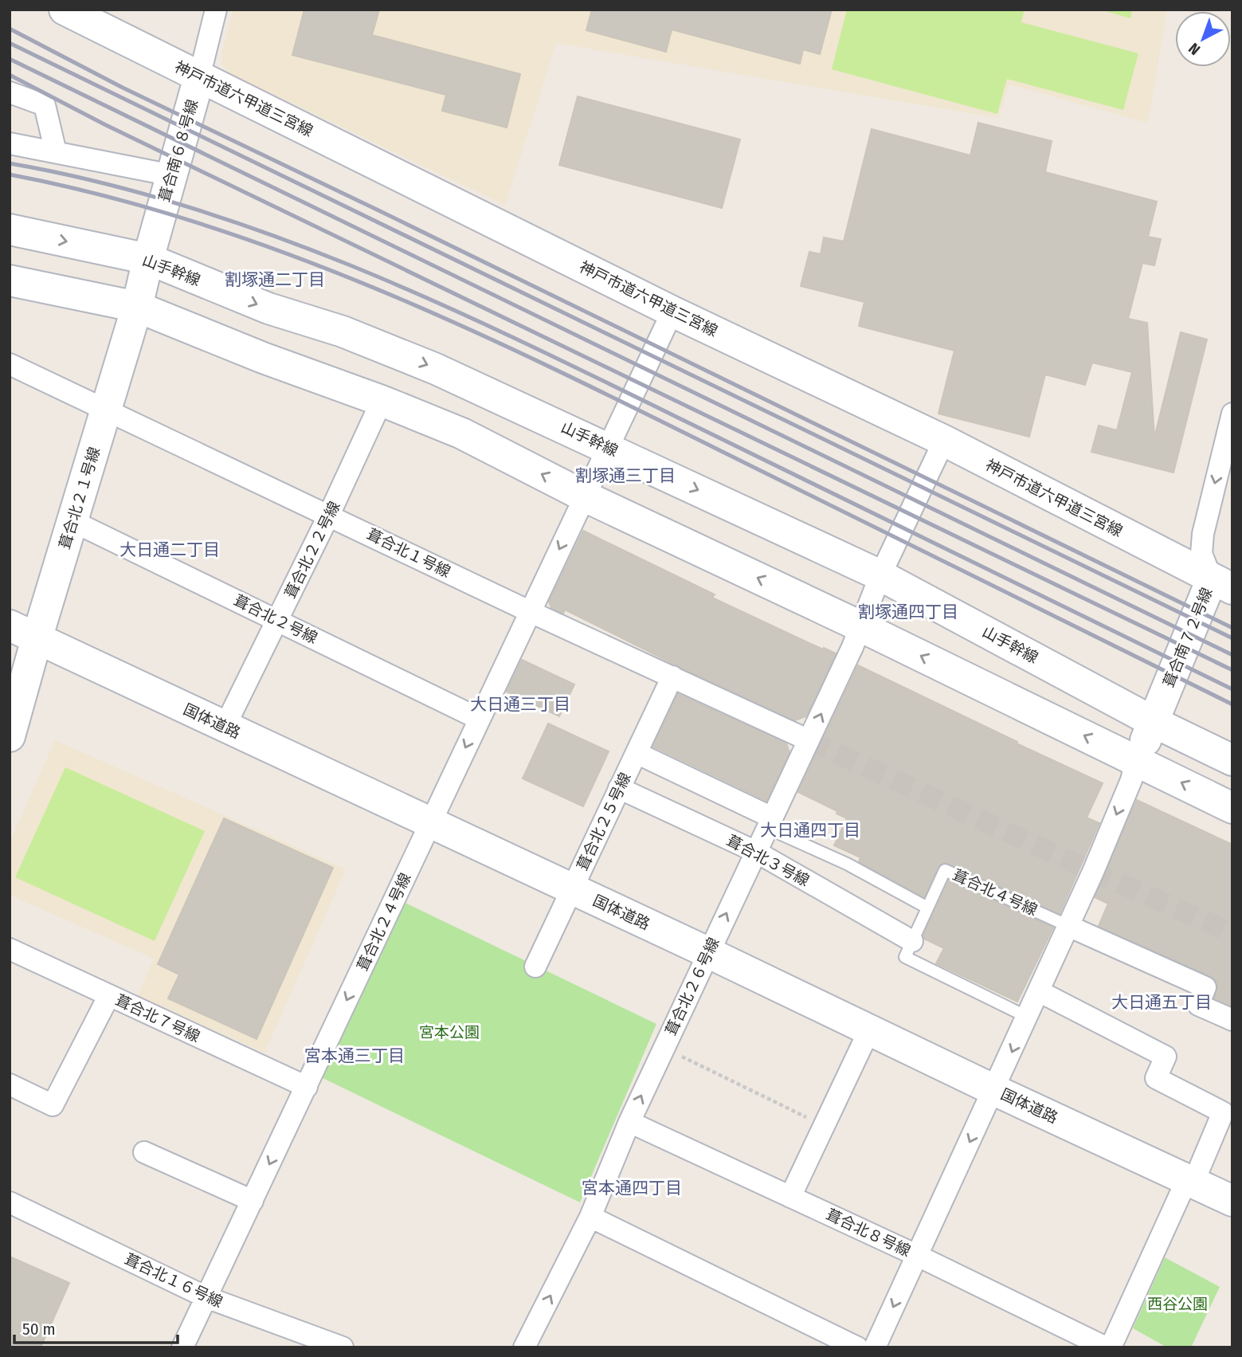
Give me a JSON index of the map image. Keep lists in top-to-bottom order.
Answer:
{
  "streets": {
    "street": [
      "神戸市道六甲道三宮線",
      "葺合南６８号線",
      "山手幹線",
      "葺合北２１号線",
      "葺合北２２号線",
      "葺合北１号線",
      "葺合北２号線",
      "葺合南７２号線",
      "国体道路",
      "葺合北２５号線",
      "葺合北３号線",
      "葺合北４号線",
      "葺合北２４号線",
      "葺合北２６号線",
      "葺合北７号線",
      "葺合北８号線",
      "葺合北１６号線"
    ]
  },
  "crossings": [
    ["神戸市道六甲道三宮線", "葺合南６８号線"],
    ["神戸市道六甲道三宮線", "葺合南７２号線"],
    ["神戸市道六甲道三宮線", "葺合北２４号線"],
    ["神戸市道六甲道三宮線", "葺合北２６号線"],
    ["葺合南６８号線", "山手幹線"],
    ["葺合南６８号線", "葺合北２１号線"],
    ["山手幹線", "葺合北２１号線"],
    ["山手幹線", "葺合南７２号線"],
    ["山手幹線", "葺合北２４号線"],
    ["山手幹線", "葺合北２６号線"],
    ["葺合北２１号線", "葺合北１号線"],
    ["葺合北２１号線", "葺合北２号線"],
    ["葺合北２１号線", "国体道路"],
    ["葺合北２２号線", "葺合北１号線"],
    ["葺合北２２号線", "葺合北２号線"],
    ["葺合北２２号線", "国体道路"],
    ["葺合北１号線", "葺合北２５号線"],
    ["葺合北１号線", "葺合北２４号線"],
    ["葺合北１号線", "葺合北２６号線"],
    ["葺合北２号線", "葺合北２４号線"],
    ["国体道路", "葺合北２５号線"],
    ["国体道路", "葺合北２４号線"],
    ["国体道路", "葺合北２６号線"],
    ["葺合北２５号線", "葺合北３号線"],
    ["葺合北３号線", "葺合北４号線"],
    ["葺合北３号線", "葺合北２６号線"],
    ["葺合北２４号線", "葺合北７号線"],
    ["葺合北２４号線", "葺合北１６号線"],
    ["葺合北２６号線", "葺合北８号線"]
  ],
  "one_way": ["葺合南７２号線", "葺合北２４号線", "葺合北２６号線"],
  "districts": [
    "割塚通二丁目",
    "割塚通三丁目",
    "大日通二丁目",
    "割塚通四丁目",
    "大日通三丁目",
    "大日通四丁目",
    "大日通五丁目",
    "宮本通三丁目",
    "宮本通四丁目"
  ],
  "parks": ["宮本公園", "西谷公園"],
  "scale_bar": "50 m",
  "north": "bottom left"
}
